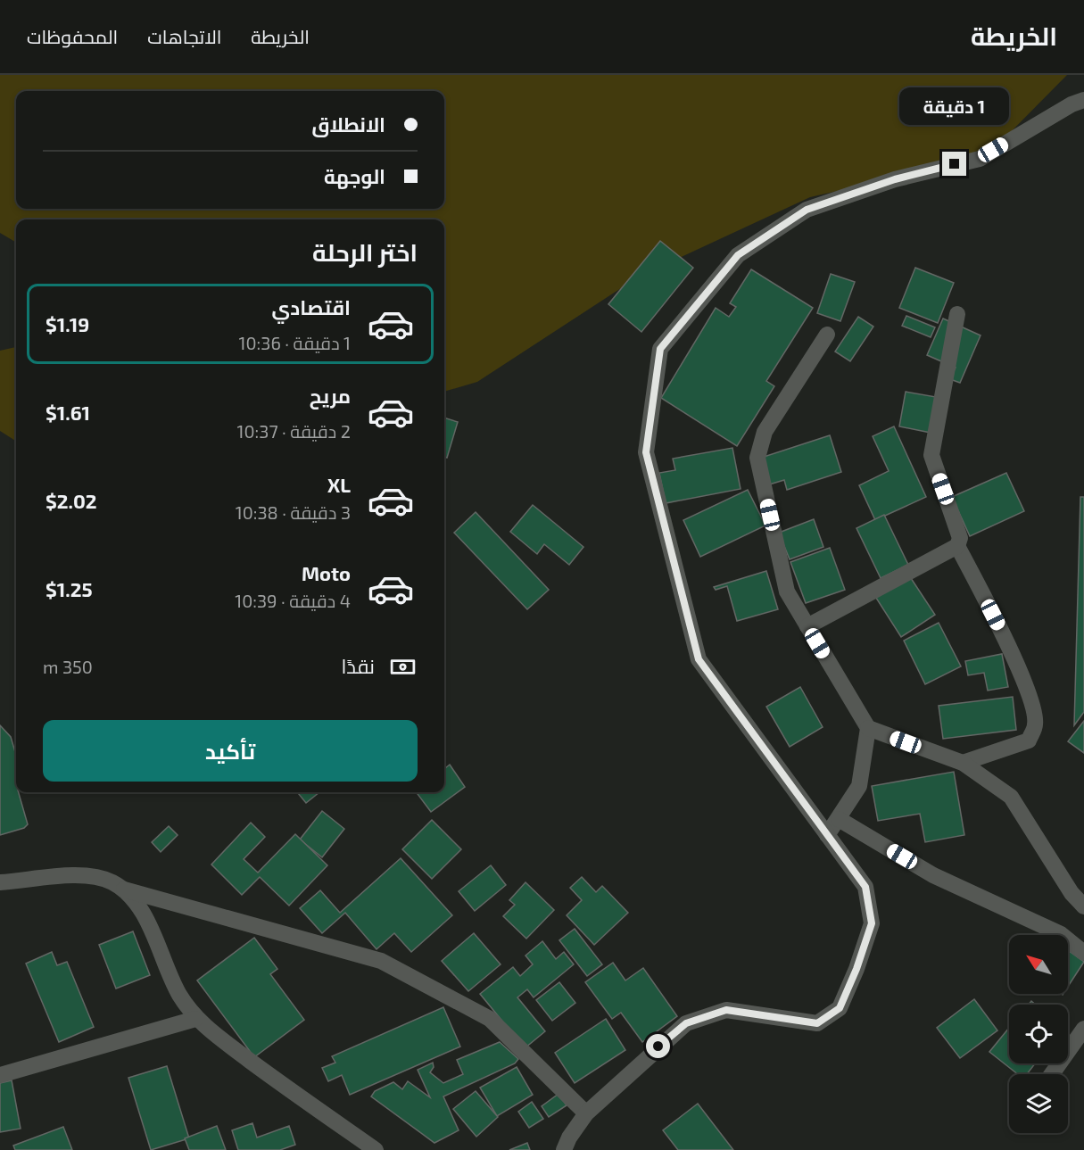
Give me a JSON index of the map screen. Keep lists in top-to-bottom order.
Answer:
{
  "north": "top left",
  "page": {
    "header": "الخريطة",
    "nav": ["الخريطة", "الاتجاهات", "المحفوظات"],
    "bubble": "1 دقيقة",
    "banner": ["الانطلاق", "الوجهة"],
    "heading": "اختر الرحلة",
    "list": [
      {
        "name": "اقتصادي",
        "note": "1 دقيقة · 10:36",
        "value": "$1.19"
      },
      {
        "name": "مريح",
        "note": "2 دقيقة · 10:37",
        "value": "$1.61"
      },
      {
        "name": "XL",
        "note": "3 دقيقة · 10:38",
        "value": "$2.02"
      },
      {
        "name": "Moto",
        "note": "4 دقيقة · 10:39",
        "value": "$1.25"
      }
    ],
    "pay": ["نقدًا", "350 m"],
    "buttons": "تأكيد"
  }
}
